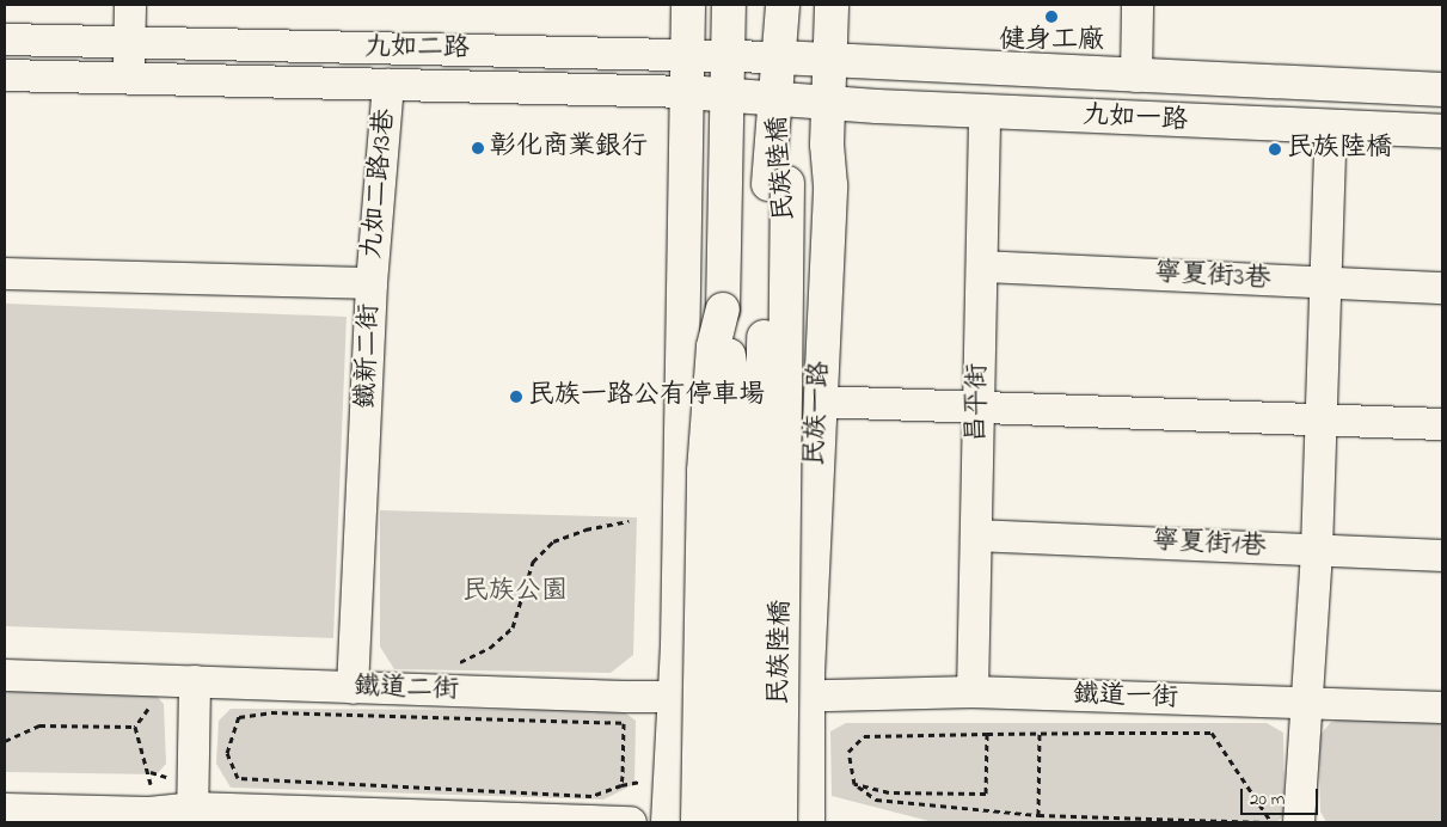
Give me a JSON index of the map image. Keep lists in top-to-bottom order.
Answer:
{
  "streets": {
    "main road": [
      "九如二路",
      "九如一路",
      "民族陸橋",
      "民族一路"
    ],
    "street": [
      "九如二路13巷",
      "寧夏街3巷",
      "鐵新二街",
      "昌平街",
      "寧夏街1巷",
      "鐵道二街",
      "鐵道一街"
    ]
  },
  "crossings": [
    ["九如二路", "九如一路"],
    ["九如二路", "民族陸橋"],
    ["九如二路", "九如二路13巷"],
    ["九如二路", "民族一路"],
    ["九如一路", "昌平街"],
    ["九如一路", "民族一路"],
    ["九如二路13巷", "鐵新二街"],
    ["寧夏街3巷", "昌平街"],
    ["鐵新二街", "鐵道二街"],
    ["昌平街", "寧夏街1巷"],
    ["昌平街", "鐵道一街"],
    ["民族一路", "鐵道二街"],
    ["民族一路", "鐵道一街"],
    ["鐵道二街", "鐵道一街"]
  ],
  "parks": ["民族公園"],
  "places": [
    "健身工廠",
    "彰化商業銀行",
    "民族陸橋",
    "民族一路公有停車場"
  ],
  "scale_bar": "20 m"
}
